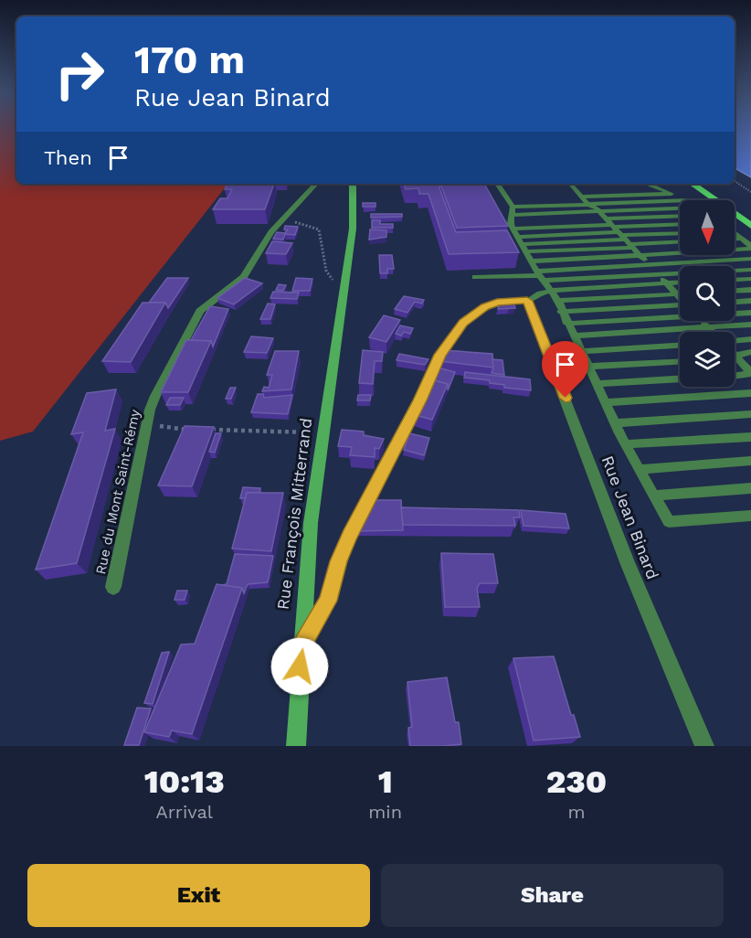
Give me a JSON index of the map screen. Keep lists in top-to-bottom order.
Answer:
{
  "streets": {
    "street": ["Rue du Mont Saint-Rémy", "Rue François Mitterrand", "Rue Jean Binard"]
  },
  "north": "bottom",
  "page": {
    "turn": ["170 m", "Rue Jean Binard"],
    "then": "Then",
    "eta": [
      "10:13",
      "Arrival",
      "1",
      "min",
      "230",
      "m"
    ],
    "buttons": ["Exit", "Share"]
  }
}
